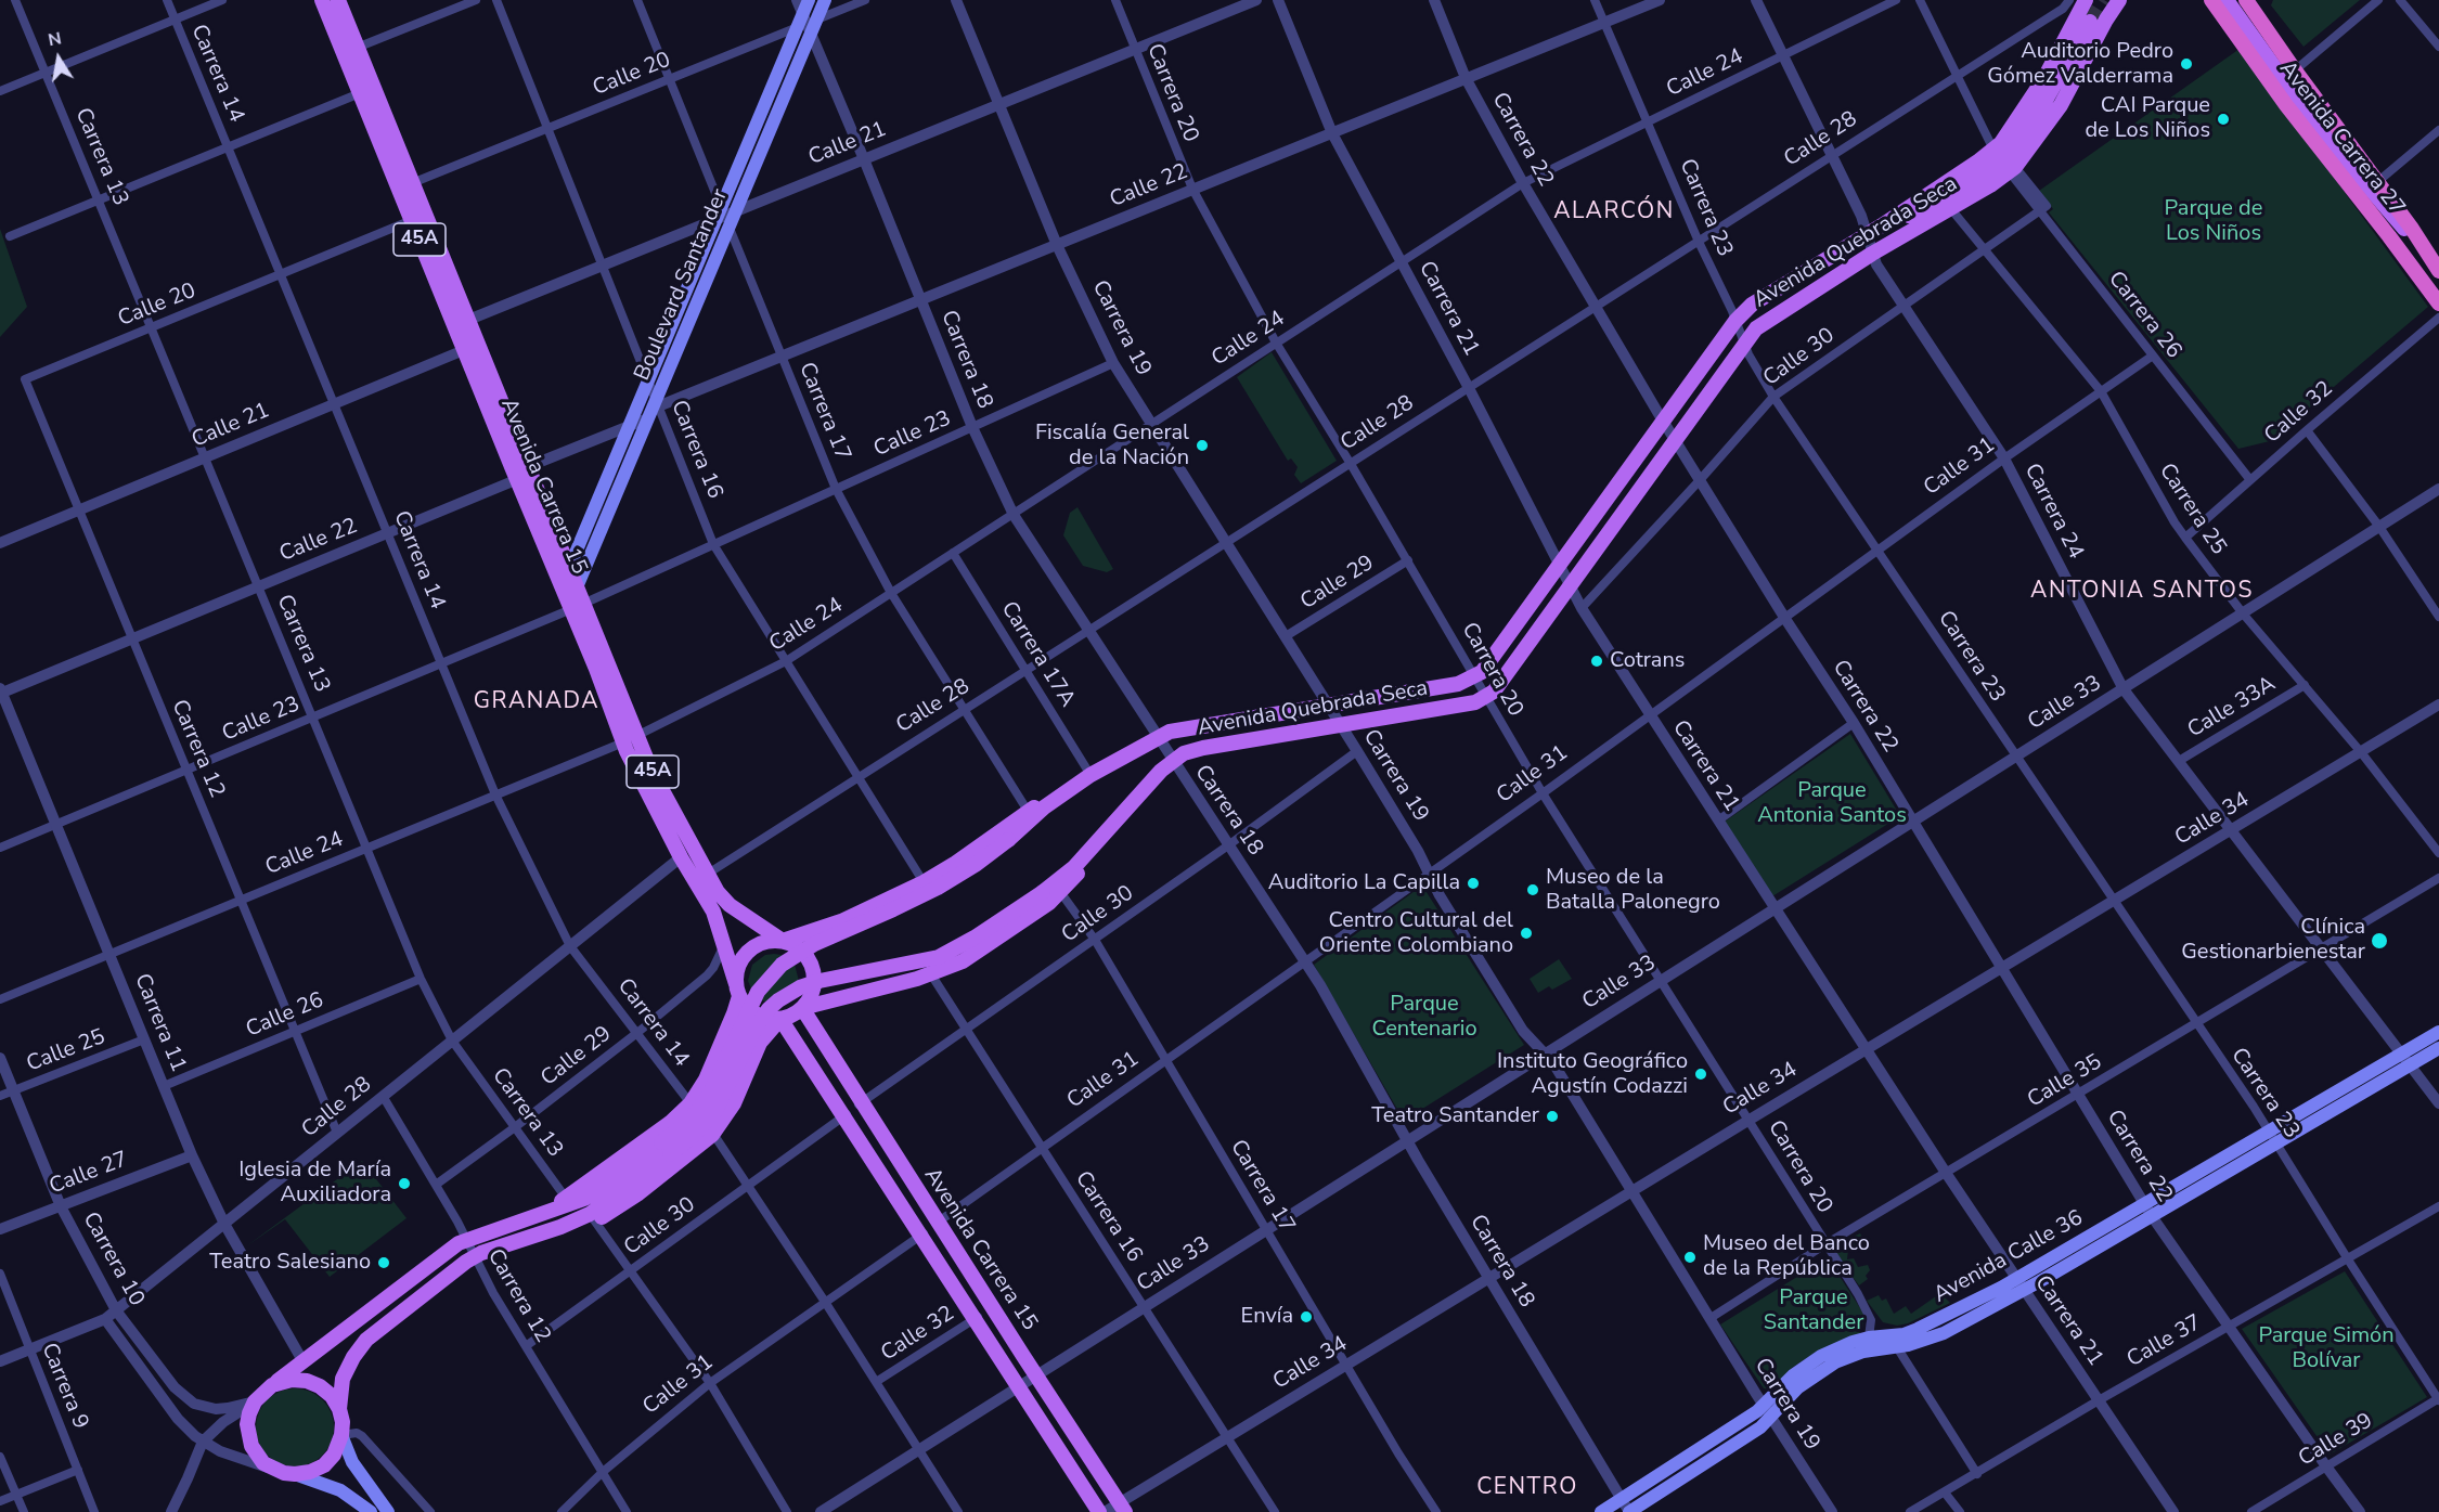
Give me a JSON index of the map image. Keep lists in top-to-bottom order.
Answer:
{
  "streets": {
    "highway": ["Avenida Carrera 27"],
    "main road": [
      "45A",
      "Avenida Quebrada Seca",
      "Boulevard Santander",
      "Avenida Carrera 15",
      "Avenida Calle 36"
    ],
    "street": [
      "Carrera 14",
      "Calle 24",
      "Calle 20",
      "Carrera 20",
      "Carrera 22",
      "Calle 28",
      "Calle 21",
      "Carrera 13",
      "Calle 22",
      "Carrera 23",
      "Carrera 21",
      "Carrera 26",
      "Carrera 19",
      "Calle 30",
      "Carrera 18",
      "Carrera 17",
      "Calle 32",
      "Calle 23",
      "Carrera 16",
      "Calle 31",
      "Carrera 25",
      "Carrera 24",
      "Calle 29",
      "Carrera 17A",
      "Calle 33",
      "Calle 33A",
      "Carrera 12",
      "Calle 34",
      "Calle 26",
      "Carrera 11",
      "Calle 25",
      "Calle 35",
      "Calle 27",
      "Carrera 10",
      "Calle 37",
      "Carrera 9",
      "Calle 39"
    ]
  },
  "crossings": [
    ["Carrera 14", "Calle 24"],
    ["Carrera 14", "Calle 20"],
    ["Carrera 14", "Calle 28"],
    ["Carrera 14", "Calle 21"],
    ["Carrera 14", "Calle 22"],
    ["Carrera 14", "Calle 23"],
    ["Carrera 14", "Calle 29"],
    ["Calle 24", "Carrera 20"],
    ["Calle 24", "Carrera 22"],
    ["Calle 24", "Carrera 13"],
    ["Calle 24", "Carrera 23"],
    ["Calle 24", "Carrera 21"],
    ["Calle 24", "Carrera 19"],
    ["Calle 24", "Carrera 18"],
    ["Calle 24", "Carrera 17"],
    ["Calle 24", "Carrera 16"],
    ["Calle 24", "Avenida Carrera 15"],
    ["Calle 24", "Carrera 24"],
    ["Calle 24", "Carrera 17A"],
    ["Calle 24", "Carrera 12"],
    ["Calle 24", "Carrera 11"],
    ["Calle 20", "Carrera 13"],
    ["Calle 20", "Boulevard Santander"],
    ["Calle 20", "Carrera 18"],
    ["Calle 20", "Carrera 17"],
    ["Calle 20", "Carrera 16"],
    ["Calle 20", "Avenida Carrera 15"],
    ["Calle 20", "Carrera 12"],
    ["Carrera 20", "Calle 28"],
    ["Carrera 20", "Calle 21"],
    ["Carrera 20", "Calle 22"],
    ["Carrera 20", "Avenida Quebrada Seca"],
    ["Carrera 20", "Calle 31"],
    ["Carrera 20", "Calle 29"],
    ["Carrera 20", "Calle 33"],
    ["Carrera 20", "Calle 34"],
    ["Carrera 20", "Calle 35"],
    ["Carrera 20", "Avenida Calle 36"],
    ["Carrera 22", "Calle 28"],
    ["Carrera 22", "Calle 22"],
    ["Carrera 22", "Avenida Quebrada Seca"],
    ["Carrera 22", "Calle 30"],
    ["Carrera 22", "Calle 31"],
    ["Carrera 22", "Calle 33"],
    ["Carrera 22", "Calle 34"],
    ["Carrera 22", "Calle 35"],
    ["Carrera 22", "Avenida Calle 36"],
    ["Carrera 22", "Calle 37"],
    ["Carrera 22", "Calle 39"],
    ["Calle 28", "Carrera 13"],
    ["Calle 28", "Carrera 23"],
    ["Calle 28", "Carrera 21"],
    ["Calle 28", "Carrera 19"],
    ["Calle 28", "Carrera 18"],
    ["Calle 28", "Carrera 17"],
    ["Calle 28", "Carrera 16"],
    ["Calle 28", "Avenida Carrera 15"],
    ["Calle 28", "Carrera 24"],
    ["Calle 28", "Carrera 17A"],
    ["Calle 28", "Carrera 12"],
    ["Calle 28", "Carrera 11"],
    ["Calle 28", "Carrera 10"],
    ["Calle 28", "Carrera 9"],
    ["Calle 21", "Carrera 13"],
    ["Calle 21", "Boulevard Santander"],
    ["Calle 21", "Carrera 19"],
    ["Calle 21", "Carrera 18"],
    ["Calle 21", "Carrera 17"],
    ["Calle 21", "Carrera 16"],
    ["Calle 21", "Avenida Carrera 15"],
    ["Calle 21", "Carrera 12"],
    ["Carrera 13", "Calle 22"],
    ["Carrera 13", "Avenida Quebrada Seca"],
    ["Carrera 13", "Calle 23"],
    ["Carrera 13", "Calle 29"],
    ["Carrera 13", "Calle 26"],
    ["Calle 22", "Carrera 23"],
    ["Calle 22", "Boulevard Santander"],
    ["Calle 22", "Carrera 21"],
    ["Calle 22", "Carrera 19"],
    ["Calle 22", "Carrera 18"],
    ["Calle 22", "Carrera 17"],
    ["Calle 22", "Carrera 16"],
    ["Calle 22", "Avenida Carrera 15"],
    ["Calle 22", "Carrera 12"],
    ["Calle 22", "Carrera 11"],
    ["Carrera 23", "Avenida Quebrada Seca"],
    ["Carrera 23", "Calle 30"],
    ["Carrera 23", "Calle 31"],
    ["Carrera 23", "Calle 33"],
    ["Carrera 23", "Calle 34"],
    ["Carrera 23", "Calle 35"],
    ["Carrera 23", "Avenida Calle 36"],
    ["Carrera 23", "Calle 37"],
    ["Carrera 23", "Calle 39"],
    ["45A", "Avenida Carrera 15"],
    ["Avenida Quebrada Seca", "Carrera 21"],
    ["Avenida Quebrada Seca", "Carrera 26"],
    ["Avenida Quebrada Seca", "Carrera 19"],
    ["Avenida Quebrada Seca", "Carrera 18"],
    ["Avenida Quebrada Seca", "Carrera 17"],
    ["Avenida Quebrada Seca", "Carrera 25"],
    ["Avenida Quebrada Seca", "Carrera 24"],
    ["Avenida Quebrada Seca", "Carrera 17A"],
    ["Boulevard Santander", "Carrera 18"],
    ["Boulevard Santander", "Carrera 17"],
    ["Boulevard Santander", "Carrera 16"],
    ["Boulevard Santander", "Avenida Carrera 15"],
    ["Carrera 21", "Calle 30"],
    ["Carrera 21", "Calle 31"],
    ["Carrera 21", "Calle 33"],
    ["Carrera 21", "Calle 34"],
    ["Carrera 21", "Calle 35"],
    ["Carrera 21", "Avenida Calle 36"],
    ["Carrera 21", "Calle 37"],
    ["Carrera 26", "Calle 30"],
    ["Carrera 26", "Calle 32"],
    ["Carrera 26", "Calle 31"],
    ["Carrera 19", "Calle 30"],
    ["Carrera 19", "Calle 23"],
    ["Carrera 19", "Calle 31"],
    ["Carrera 19", "Calle 29"],
    ["Carrera 19", "Calle 33"],
    ["Carrera 19", "Calle 34"],
    ["Carrera 19", "Calle 35"],
    ["Carrera 19", "Avenida Calle 36"],
    ["Calle 30", "Carrera 18"],
    ["Calle 30", "Carrera 17"],
    ["Calle 30", "Carrera 16"],
    ["Calle 30", "Avenida Carrera 15"],
    ["Calle 30", "Carrera 25"],
    ["Calle 30", "Carrera 24"],
    ["Calle 30", "Carrera 12"],
    ["Carrera 18", "Calle 23"],
    ["Carrera 18", "Calle 31"],
    ["Carrera 18", "Calle 33"],
    ["Carrera 18", "Calle 34"],
    ["Carrera 18", "Avenida Calle 36"],
    ["Carrera 17", "Calle 23"],
    ["Carrera 17", "Calle 31"],
    ["Carrera 17", "Calle 33"],
    ["Carrera 17", "Calle 34"],
    ["Calle 32", "Avenida Carrera 15"],
    ["Calle 32", "Carrera 25"],
    ["Calle 23", "Carrera 16"],
    ["Calle 23", "Avenida Carrera 15"],
    ["Calle 23", "Carrera 12"],
    ["Calle 23", "Carrera 11"],
    ["Carrera 16", "Calle 31"],
    ["Carrera 16", "Calle 33"],
    ["Carrera 16", "Calle 34"],
    ["Calle 31", "Avenida Carrera 15"],
    ["Calle 31", "Carrera 25"],
    ["Calle 31", "Carrera 24"],
    ["Calle 31", "Carrera 12"],
    ["Avenida Carrera 15", "Calle 29"],
    ["Avenida Carrera 15", "Calle 33"],
    ["Avenida Carrera 15", "Calle 34"],
    ["Carrera 25", "Calle 33"],
    ["Carrera 25", "Calle 33A"],
    ["Carrera 25", "Calle 34"],
    ["Carrera 24", "Calle 33"],
    ["Carrera 24", "Calle 33A"],
    ["Carrera 24", "Calle 34"],
    ["Carrera 24", "Calle 35"],
    ["Carrera 24", "Avenida Calle 36"],
    ["Calle 29", "Carrera 12"],
    ["Carrera 12", "Calle 26"],
    ["Calle 26", "Carrera 11"],
    ["Carrera 11", "Calle 25"],
    ["Carrera 11", "Calle 27"],
    ["Calle 25", "Carrera 10"],
    ["Calle 27", "Carrera 10"]
  ],
  "districts": [
    "ALARCÓN",
    "ANTONIA SANTOS",
    "GRANADA",
    "CENTRO"
  ],
  "parks": [
    "Parque de Los Niños",
    "Parque Antonia Santos",
    "Parque Centenario",
    "Parque Santander",
    "Parque Simón Bolívar"
  ],
  "places": [
    "Auditorio Pedro Gómez Valderrama",
    "CAI Parque de Los Niños",
    "Fiscalía General de la Nación",
    "Cotrans",
    "Auditorio La Capilla",
    "Museo de la Batalla Palonegro",
    "Centro Cultural del Oriente Colombiano",
    "Clínica Gestionarbienestar",
    "Instituto Geográfico Agustín Codazzi",
    "Teatro Santander",
    "Iglesia de María Auxiliadora",
    "Museo del Banco de la República",
    "Teatro Salesiano",
    "Envía"
  ],
  "north": "top"
}
